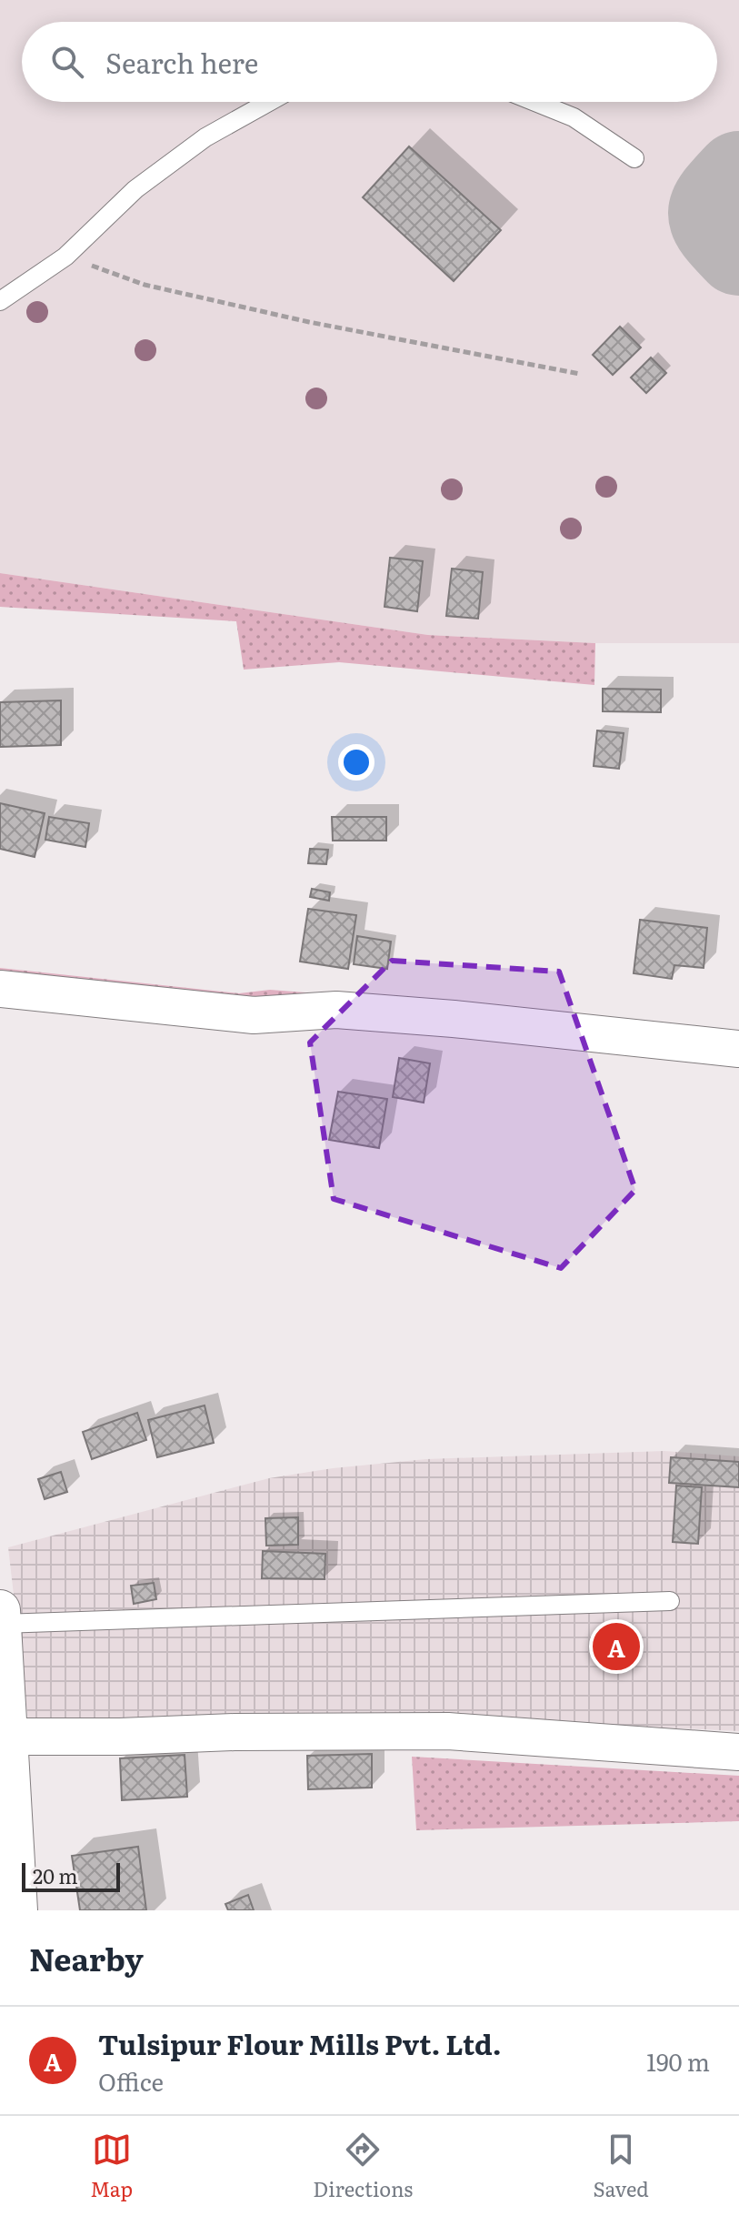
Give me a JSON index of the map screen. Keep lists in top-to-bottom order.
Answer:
{
  "scale_bar": "20 m",
  "page": {
    "search": "Search here",
    "pins": "A",
    "scale": "20 m",
    "heading": "Nearby",
    "list": [
      {
        "mark": "A",
        "name": "Tulsipur Flour Mills Pvt. Ltd.",
        "note": "Office",
        "value": "190 m"
      }
    ],
    "nav": ["Map", "Directions", "Saved"]
  }
}
